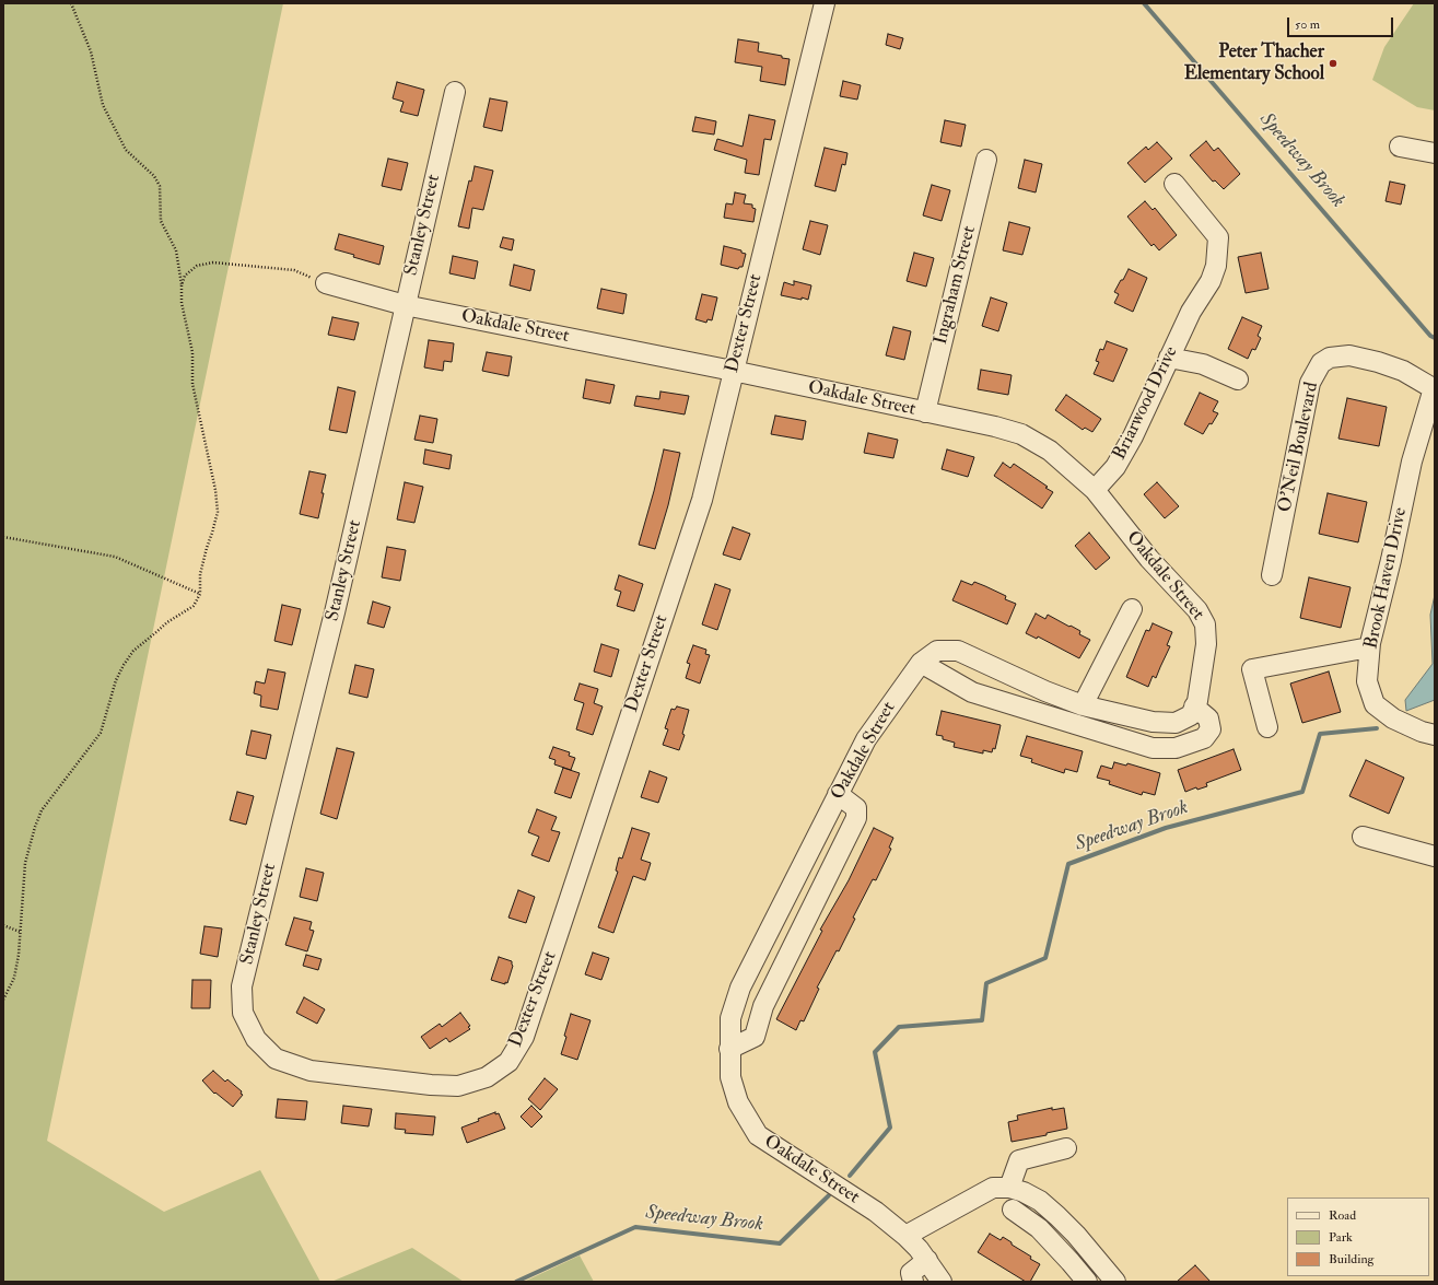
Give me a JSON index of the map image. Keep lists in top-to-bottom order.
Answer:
{
  "streets": {
    "street": [
      "Stanley Street",
      "Ingraham Street",
      "Dexter Street",
      "Oakdale Street",
      "Briarwood Drive",
      "O'Neil Boulevard",
      "Brook Haven Drive"
    ]
  },
  "crossings": [
    ["Stanley Street", "Dexter Street"],
    ["Stanley Street", "Oakdale Street"],
    ["Ingraham Street", "Oakdale Street"],
    ["Dexter Street", "Oakdale Street"],
    ["Oakdale Street", "Briarwood Drive"],
    ["O'Neil Boulevard", "Brook Haven Drive"]
  ],
  "water": ["Speedway Brook"],
  "places": ["Peter Thacher Elementary School"],
  "legend": ["Road", "Park", "Building"],
  "scale_bar": "50 m"
}
